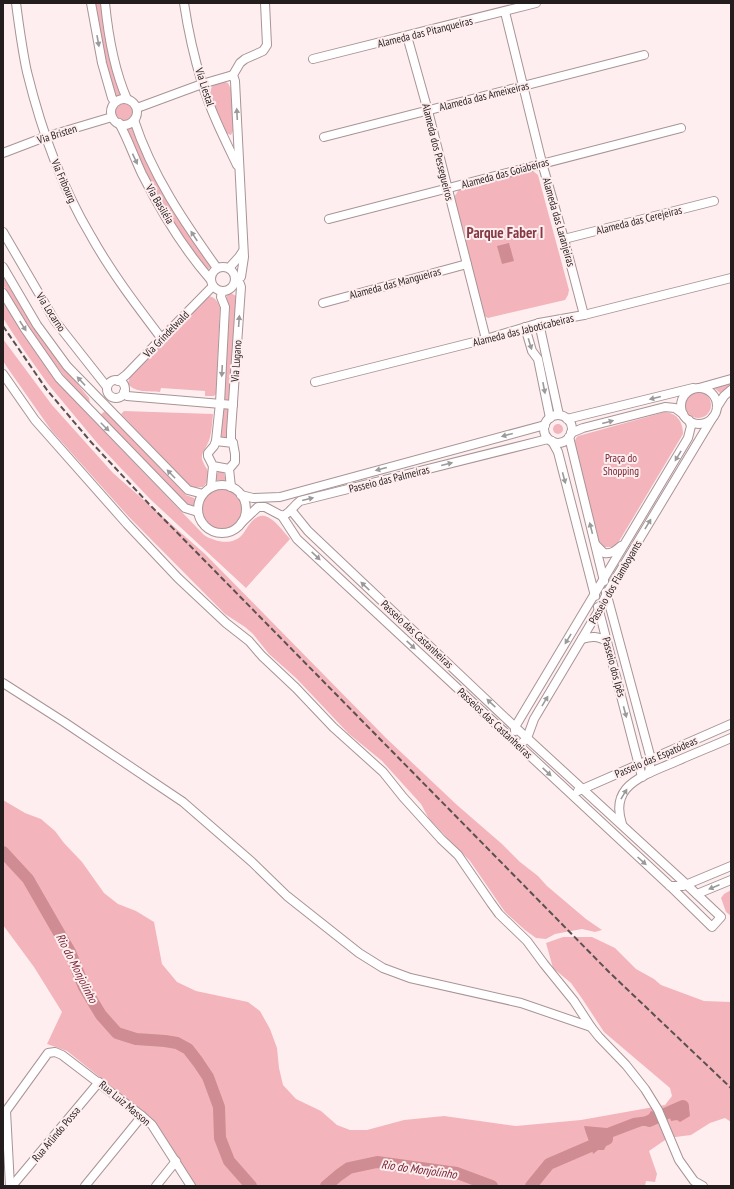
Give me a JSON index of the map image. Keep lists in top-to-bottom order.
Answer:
{
  "streets": {
    "street": [
      "Alameda das Pitanqueiras",
      "Via Liestal",
      "Alameda das Ameixeiras",
      "Via Bristen",
      "Alameda dos Pessegueiros",
      "Alameda das Goiabeiras",
      "Via Fribourg",
      "Via Basiléia",
      "Alameda das Cerejeiras",
      "Alameda das Laranjeiras",
      "Alameda das Mangueiras",
      "Via Locarno",
      "Alameda das Jaboticabeiras",
      "Via Grindelwald",
      "Via Lugano",
      "Passeio das Palmeiras",
      "Passeio dos Flamboyants",
      "Passeio das Castanheiras",
      "Passeio dos Ipês",
      "Passeios das Castanheiras",
      "Passeio das Espatódeas",
      "Rua Luiz Masson",
      "Rua Arlindo Possa"
    ]
  },
  "crossings": [
    ["Alameda das Pitanqueiras", "Alameda dos Pessegueiros"],
    ["Alameda das Pitanqueiras", "Alameda das Laranjeiras"],
    ["Alameda das Ameixeiras", "Alameda dos Pessegueiros"],
    ["Alameda das Ameixeiras", "Alameda das Laranjeiras"],
    ["Via Bristen", "Via Fribourg"],
    ["Via Bristen", "Via Basiléia"],
    ["Alameda dos Pessegueiros", "Alameda das Goiabeiras"],
    ["Alameda dos Pessegueiros", "Alameda das Mangueiras"],
    ["Alameda dos Pessegueiros", "Alameda das Jaboticabeiras"],
    ["Alameda das Goiabeiras", "Alameda das Laranjeiras"],
    ["Via Fribourg", "Via Grindelwald"],
    ["Via Basiléia", "Via Grindelwald"],
    ["Via Basiléia", "Via Lugano"],
    ["Alameda das Cerejeiras", "Alameda das Laranjeiras"],
    ["Alameda das Laranjeiras", "Alameda das Jaboticabeiras"],
    ["Via Locarno", "Via Grindelwald"],
    ["Via Grindelwald", "Via Lugano"],
    ["Via Lugano", "Passeio das Palmeiras"],
    ["Passeio das Palmeiras", "Passeio das Castanheiras"],
    ["Passeio das Palmeiras", "Passeio dos Ipês"],
    ["Passeio das Palmeiras", "Passeios das Castanheiras"],
    ["Passeio dos Flamboyants", "Passeio das Castanheiras"],
    ["Passeio dos Flamboyants", "Passeio dos Ipês"],
    ["Passeio dos Flamboyants", "Passeios das Castanheiras"],
    ["Passeio das Castanheiras", "Passeios das Castanheiras"],
    ["Passeio das Castanheiras", "Passeio das Espatódeas"],
    ["Passeio dos Ipês", "Passeio das Espatódeas"],
    ["Rua Luiz Masson", "Rua Arlindo Possa"]
  ],
  "one_way": ["Passeio das Castanheiras", "Passeios das Castanheiras"],
  "districts": ["Parque Faber I"],
  "water": ["Rio do Monjolinho"],
  "parks": ["Praça do Shopping"]
}
